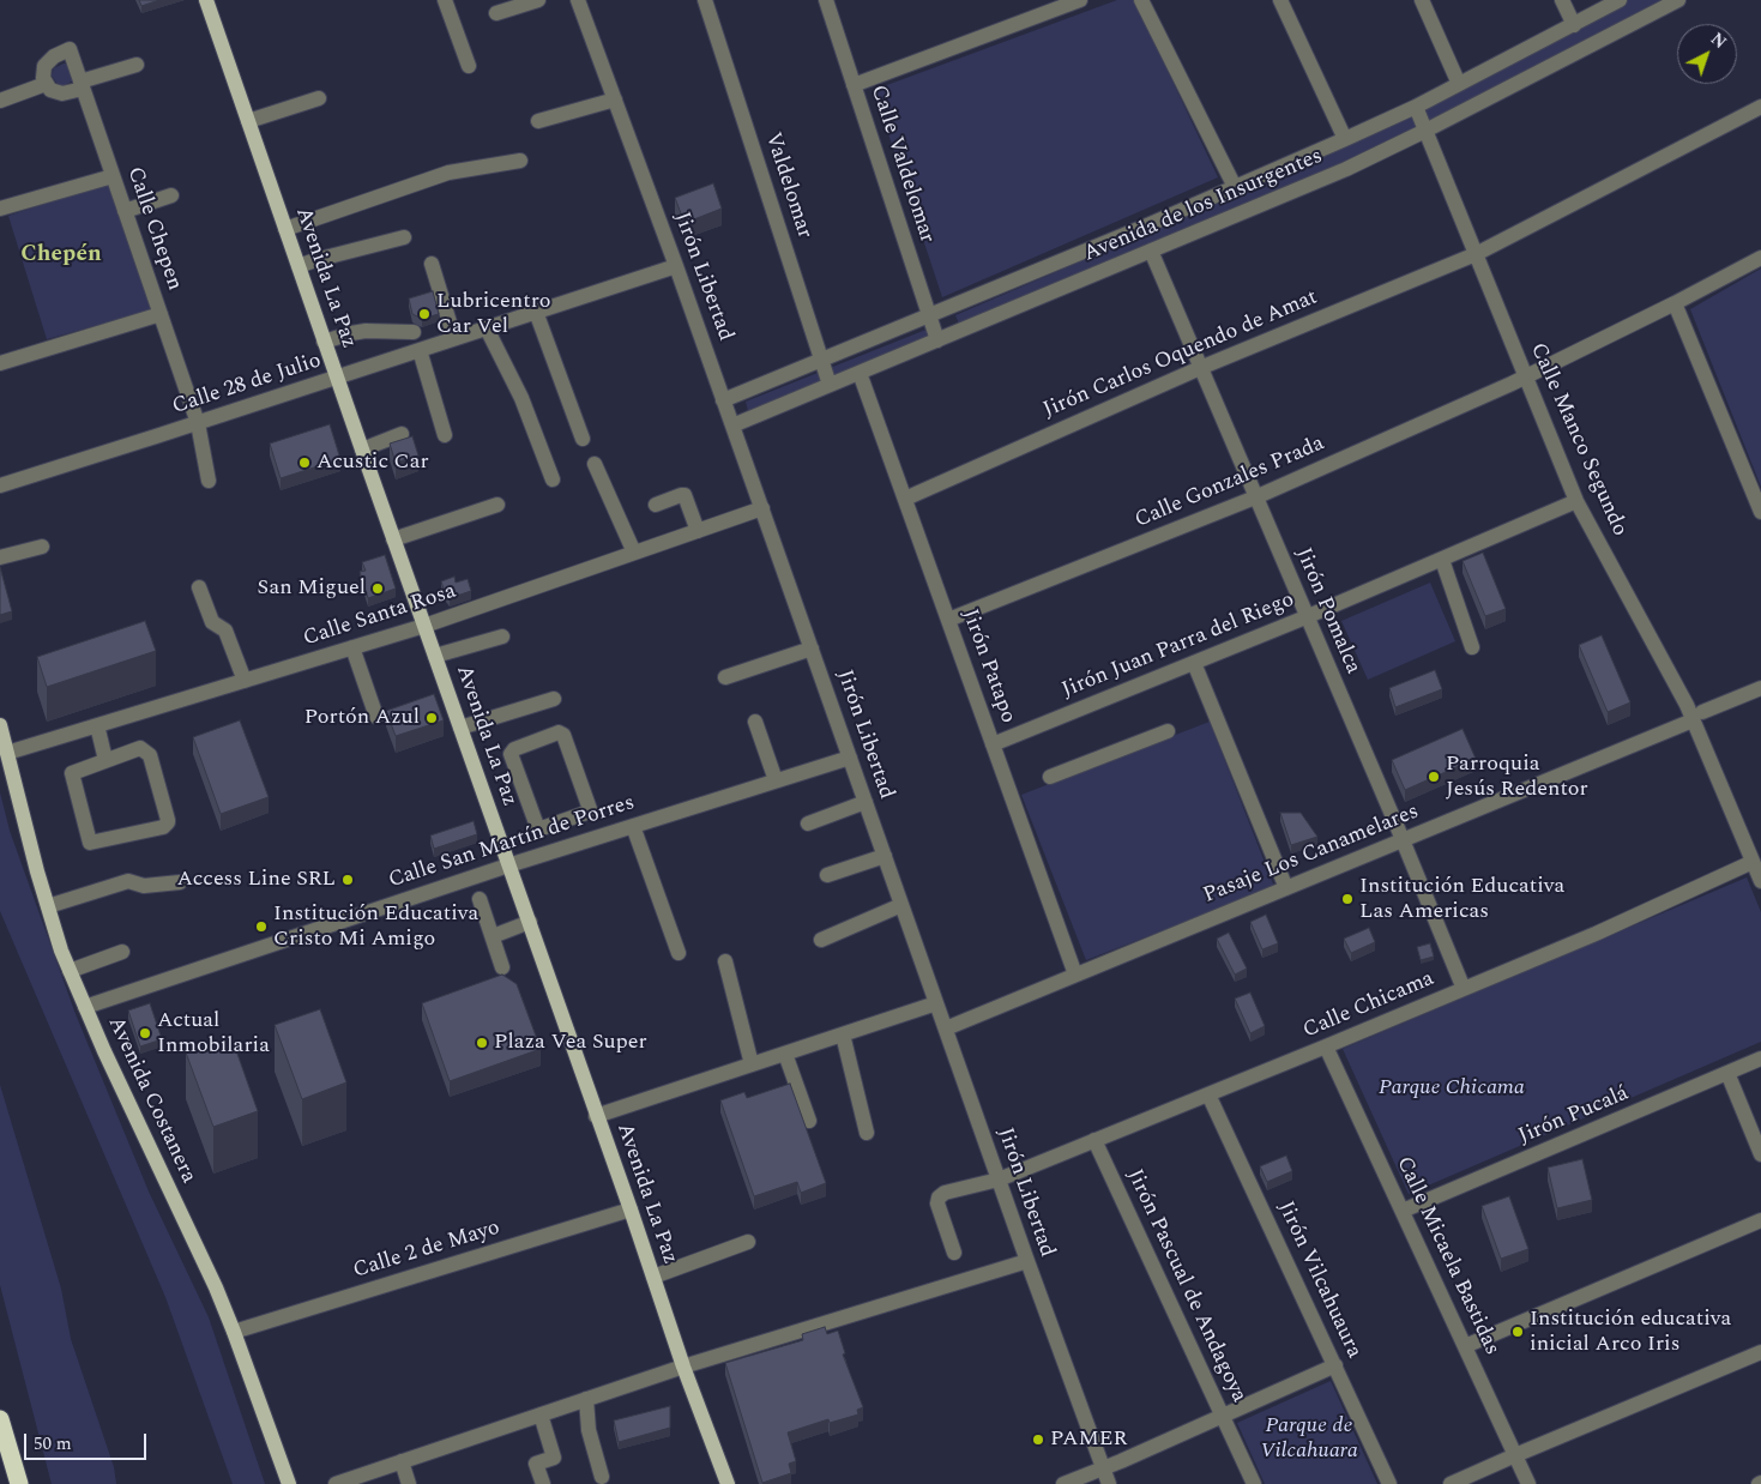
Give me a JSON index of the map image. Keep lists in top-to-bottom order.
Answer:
{
  "streets": {
    "main road": ["Avenida La Paz", "Avenida Costanera"],
    "street": [
      "Calle Valdelomar",
      "Valdelomar",
      "Avenida de los Insurgentes",
      "Calle Chepen",
      "Jirón Libertad",
      "Jirón Carlos Oquendo de Amat",
      "Calle 28 de Julio",
      "Calle Manco Segundo",
      "Calle Gonzales Prada",
      "Jirón Pomalca",
      "Calle Santa Rosa",
      "Jirón Juan Parra del Riego",
      "Jirón Patapo",
      "Calle San Martín de Porres",
      "Pasaje Los Canamelares",
      "Calle Chicama",
      "Jirón Pucalá",
      "Calle 2 de Mayo",
      "Calle Micaela Bastidas",
      "Jirón Vilcahuaura",
      "Jirón Pascual de Andagoya"
    ]
  },
  "crossings": [
    ["Calle Valdelomar", "Avenida de los Insurgentes"],
    ["Valdelomar", "Avenida de los Insurgentes"],
    ["Avenida de los Insurgentes", "Jirón Libertad"],
    ["Avenida de los Insurgentes", "Calle Manco Segundo"],
    ["Avenida de los Insurgentes", "Jirón Pomalca"],
    ["Avenida de los Insurgentes", "Jirón Patapo"],
    ["Calle Chepen", "Calle 28 de Julio"],
    ["Jirón Libertad", "Calle 28 de Julio"],
    ["Jirón Libertad", "Calle Santa Rosa"],
    ["Jirón Libertad", "Calle San Martín de Porres"],
    ["Jirón Libertad", "Pasaje Los Canamelares"],
    ["Jirón Libertad", "Calle Chicama"],
    ["Avenida La Paz", "Calle 28 de Julio"],
    ["Avenida La Paz", "Calle Santa Rosa"],
    ["Avenida La Paz", "Calle San Martín de Porres"],
    ["Avenida La Paz", "Calle 2 de Mayo"],
    ["Jirón Carlos Oquendo de Amat", "Calle Manco Segundo"],
    ["Jirón Carlos Oquendo de Amat", "Jirón Pomalca"],
    ["Jirón Carlos Oquendo de Amat", "Jirón Patapo"],
    ["Calle Manco Segundo", "Calle Gonzales Prada"],
    ["Calle Manco Segundo", "Jirón Juan Parra del Riego"],
    ["Calle Manco Segundo", "Pasaje Los Canamelares"],
    ["Calle Manco Segundo", "Calle Chicama"],
    ["Calle Gonzales Prada", "Jirón Pomalca"],
    ["Calle Gonzales Prada", "Jirón Patapo"],
    ["Jirón Pomalca", "Jirón Juan Parra del Riego"],
    ["Jirón Pomalca", "Pasaje Los Canamelares"],
    ["Jirón Pomalca", "Calle Chicama"],
    ["Calle Santa Rosa", "Avenida Costanera"],
    ["Jirón Juan Parra del Riego", "Jirón Patapo"],
    ["Jirón Patapo", "Pasaje Los Canamelares"],
    ["Calle San Martín de Porres", "Avenida Costanera"],
    ["Calle Chicama", "Calle Micaela Bastidas"],
    ["Calle Chicama", "Jirón Vilcahuaura"],
    ["Calle Chicama", "Jirón Pascual de Andagoya"],
    ["Avenida Costanera", "Calle 2 de Mayo"],
    ["Jirón Pucalá", "Calle Micaela Bastidas"]
  ],
  "districts": ["Chepén"],
  "parks": ["Parque Chicama", "Parque de Vilcahuara"],
  "places": [
    "Lubricentro Car Vel",
    "Acustic Car",
    "San Miguel",
    "Portón Azul",
    "Parroquia Jesús Redentor",
    "Access Line SRL",
    "Institución Educativa Las Americas",
    "Institución Educativa Cristo Mi Amigo",
    "Actual Inmobilaria",
    "Plaza Vea Super",
    "Institución educativa inicial Arco Iris",
    "PAMER"
  ],
  "scale_bar": "50 m",
  "north": "top right"
}
